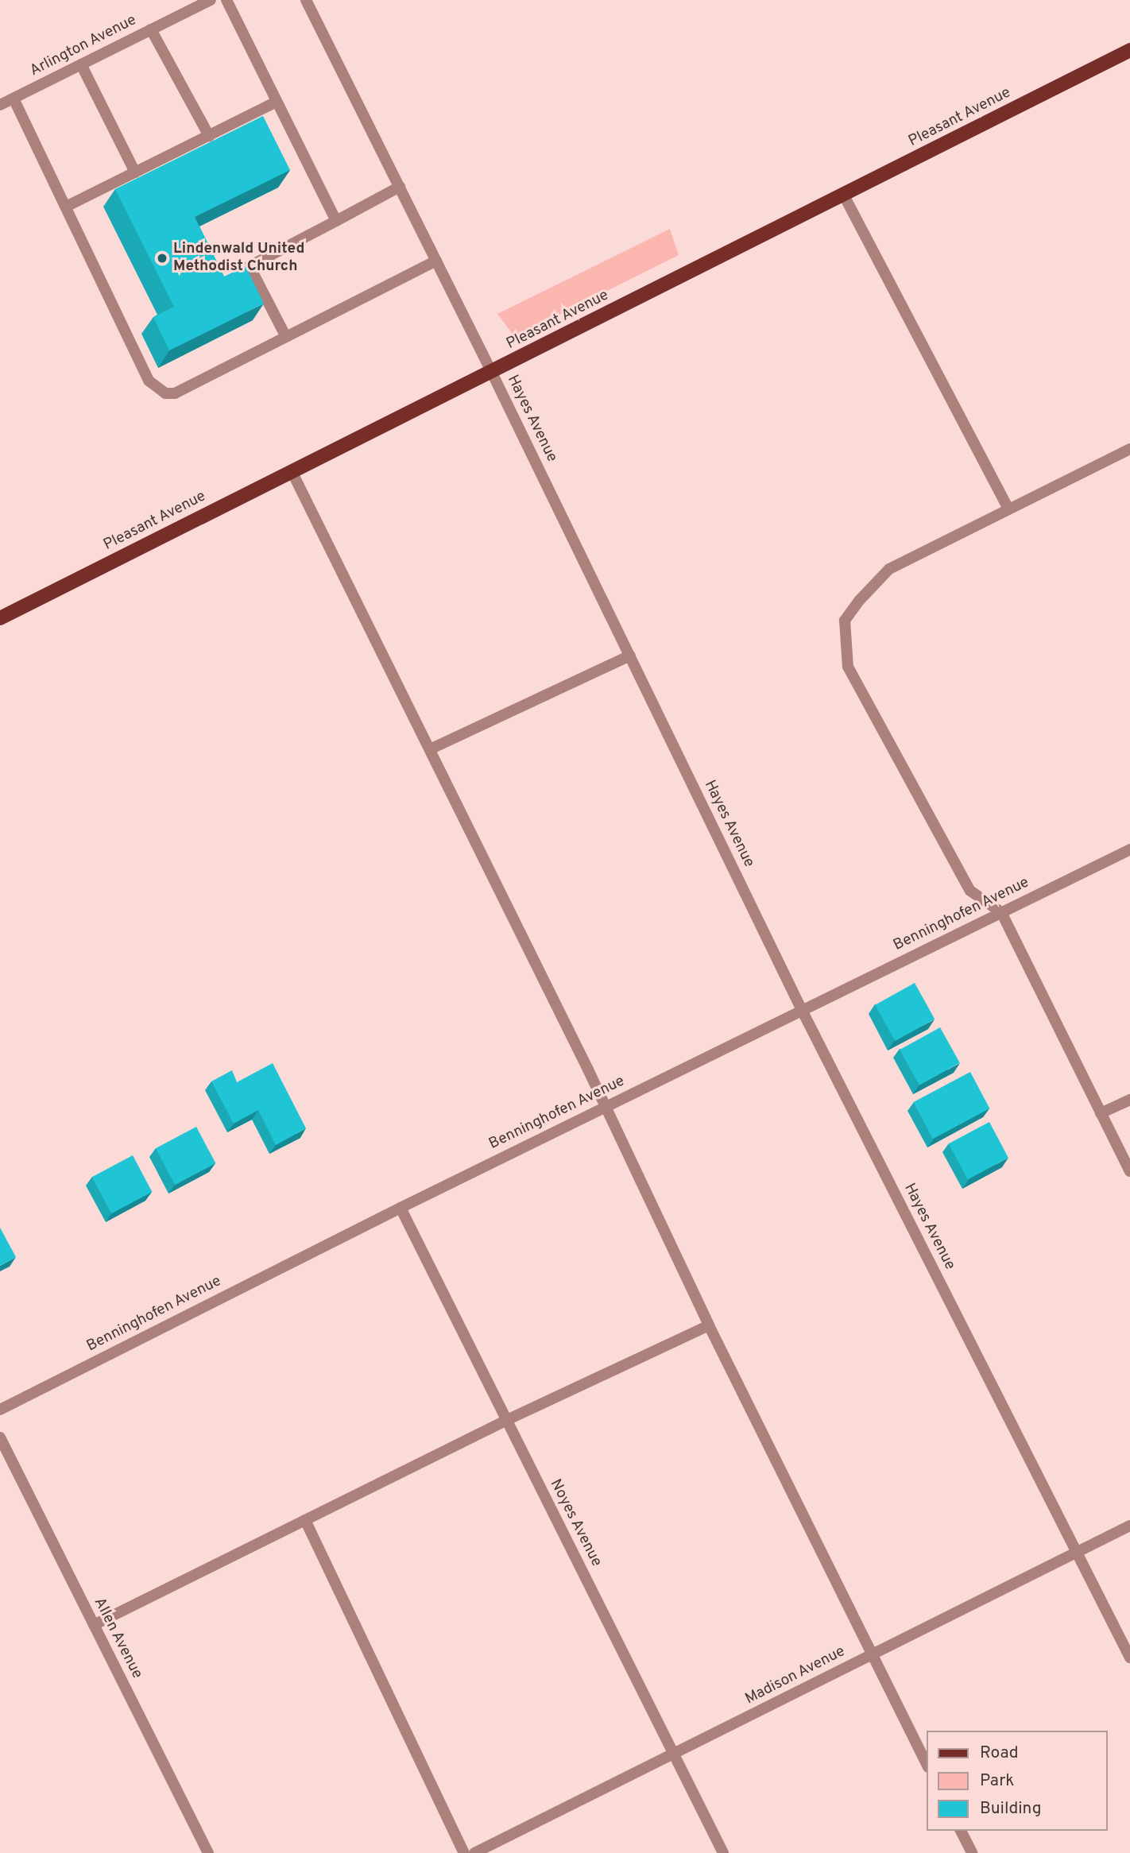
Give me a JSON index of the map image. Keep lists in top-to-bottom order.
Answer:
{
  "streets": {
    "main road": ["Pleasant Avenue"],
    "street": [
      "Arlington Avenue",
      "Hayes Avenue",
      "Benninghofen Avenue",
      "Noyes Avenue",
      "Allen Avenue",
      "Madison Avenue"
    ]
  },
  "crossings": [
    ["Pleasant Avenue", "Hayes Avenue"],
    ["Hayes Avenue", "Benninghofen Avenue"],
    ["Hayes Avenue", "Madison Avenue"],
    ["Benninghofen Avenue", "Noyes Avenue"],
    ["Noyes Avenue", "Madison Avenue"]
  ],
  "places": ["Lindenwald United Methodist Church"],
  "legend": ["Road", "Park", "Building"]
}
